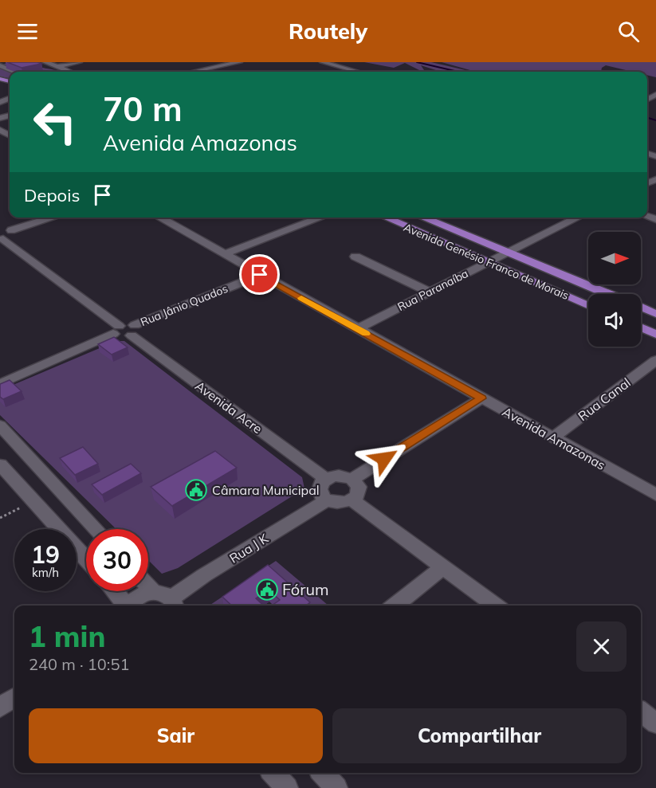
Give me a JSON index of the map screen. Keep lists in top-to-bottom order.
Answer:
{
  "streets": {
    "main road": ["Avenida Genésio Franco de Morais"],
    "street": [
      "Rua Paranaíba",
      "Rua Jânio Quados",
      "Rua Canal",
      "Avenida Acre",
      "Avenida Amazonas",
      "Rua J K"
    ]
  },
  "crossings": [
    ["Avenida Genésio Franco de Morais", "Rua Paranaíba"],
    ["Rua Paranaíba", "Avenida Amazonas"],
    ["Rua Jânio Quados", "Avenida Acre"],
    ["Rua Jânio Quados", "Avenida Amazonas"],
    ["Rua Canal", "Avenida Amazonas"],
    ["Avenida Acre", "Rua J K"]
  ],
  "places": {
    "public building": ["Câmara Municipal", "Fórum"]
  },
  "north": "right",
  "page": {
    "header": "Routely",
    "turn": ["70 m", "Avenida Amazonas"],
    "then": "Depois",
    "speed": "19 km/h",
    "limit": "30",
    "heading": ["1 min", "240 m · 10:51"],
    "buttons": ["Sair", "Compartilhar"]
  }
}
